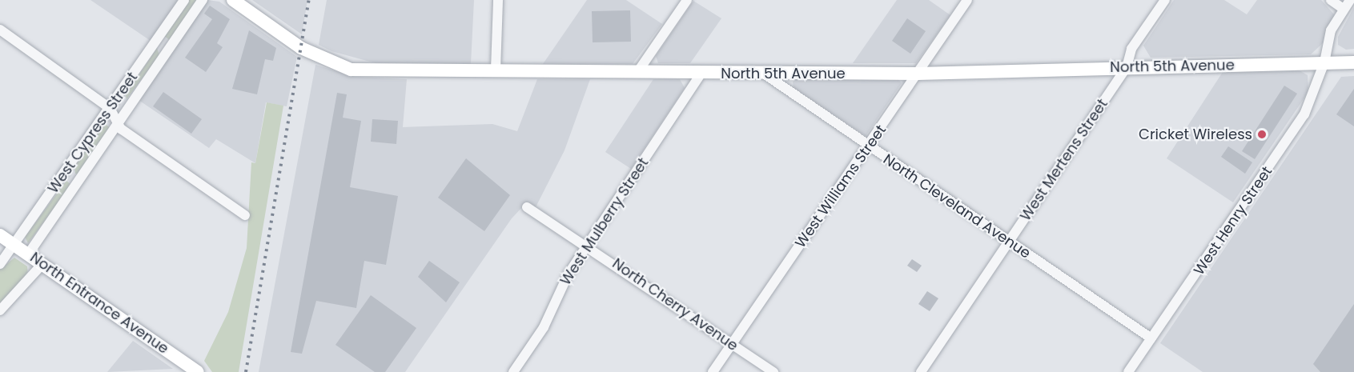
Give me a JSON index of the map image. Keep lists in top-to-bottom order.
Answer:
{
  "streets": {
    "street": [
      "North 5th Avenue",
      "West Cypress Street",
      "West Mertens Street",
      "West Williams Street",
      "North Cleveland Avenue",
      "West Henry Street",
      "West Mulberry Street",
      "North Entrance Avenue",
      "North Cherry Avenue"
    ]
  },
  "crossings": [
    ["North 5th Avenue", "West Mertens Street"],
    ["North 5th Avenue", "West Williams Street"],
    ["North 5th Avenue", "North Cleveland Avenue"],
    ["North 5th Avenue", "West Henry Street"],
    ["North 5th Avenue", "West Mulberry Street"],
    ["West Cypress Street", "North Entrance Avenue"],
    ["West Mertens Street", "North Cleveland Avenue"],
    ["West Williams Street", "North Cleveland Avenue"],
    ["West Williams Street", "North Cherry Avenue"],
    ["North Cleveland Avenue", "West Henry Street"],
    ["West Mulberry Street", "North Cherry Avenue"]
  ],
  "places": ["Cricket Wireless"]
}
